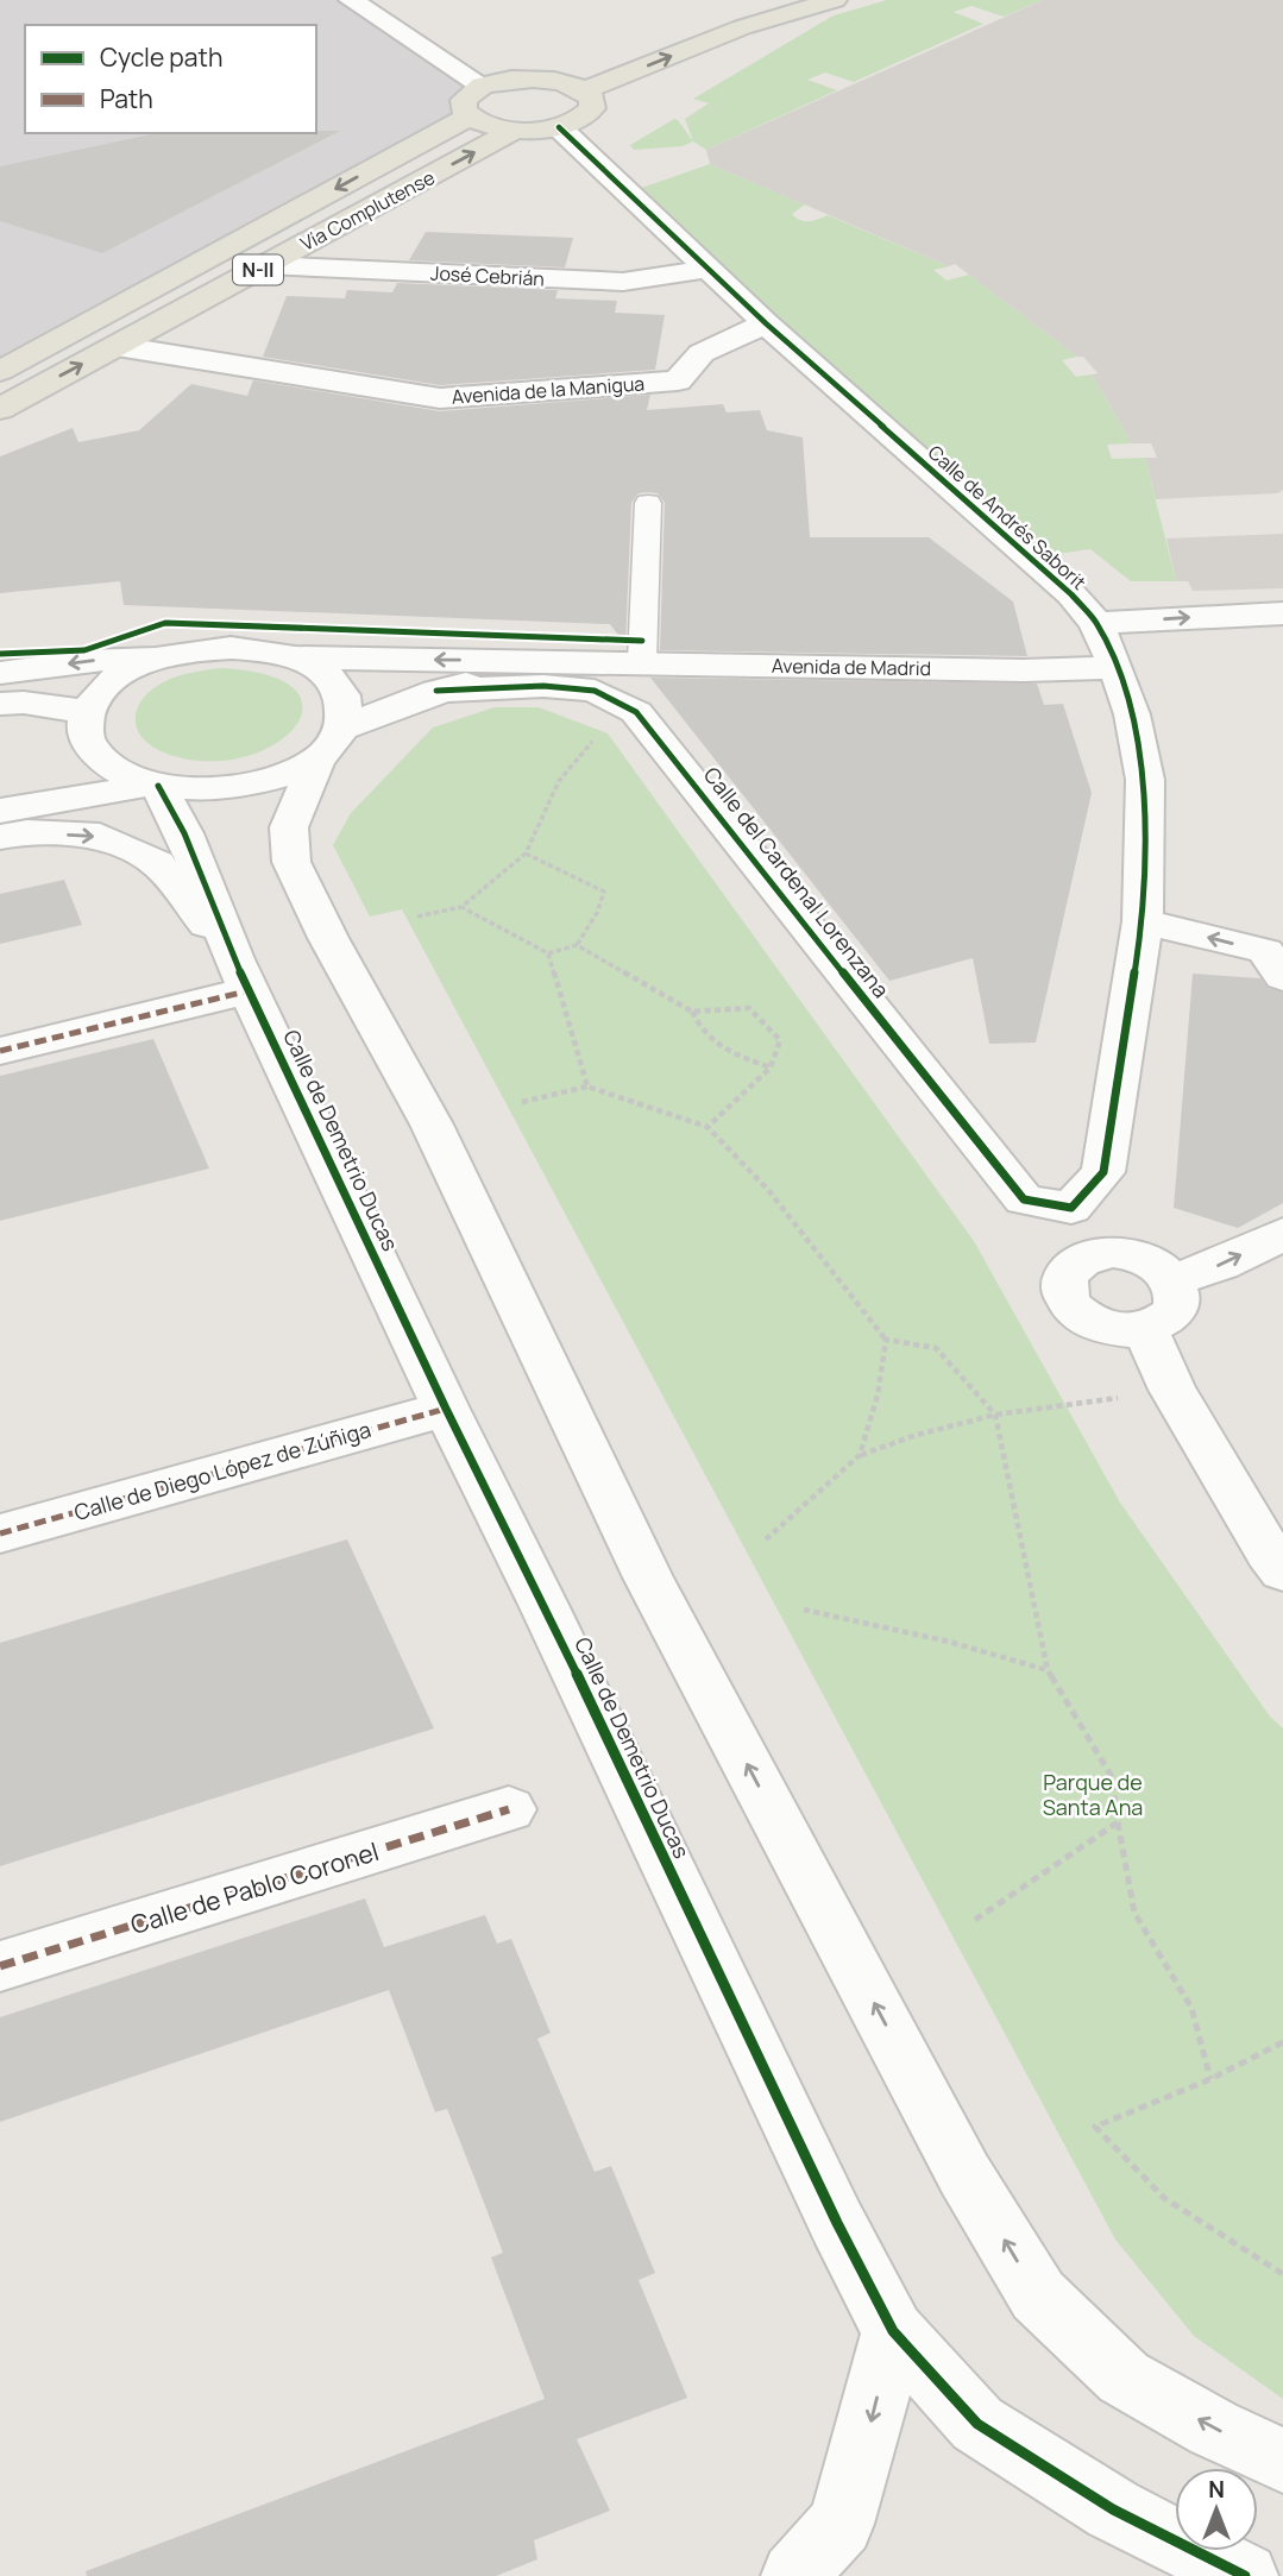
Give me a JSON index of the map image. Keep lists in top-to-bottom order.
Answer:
{
  "streets": {
    "main road": ["Vía Complutense", "N-II"],
    "street": [
      "José Cebrián",
      "Avenida de la Manigua",
      "Calle de Andrés Saborit",
      "Avenida de Madrid",
      "Calle del Cardenal Lorenzana",
      "Calle de Demetrio Ducas",
      "Calle de Diego López de Zúñiga",
      "Calle de Pablo Coronel"
    ]
  },
  "crossings": [
    ["Vía Complutense", "N-II"],
    ["Vía Complutense", "José Cebrián"],
    ["Vía Complutense", "Avenida de la Manigua"],
    ["N-II", "Calle de Andrés Saborit"],
    ["José Cebrián", "Calle de Andrés Saborit"],
    ["Avenida de la Manigua", "Calle de Andrés Saborit"],
    ["Calle de Andrés Saborit", "Avenida de Madrid"],
    ["Calle de Andrés Saborit", "Calle del Cardenal Lorenzana"],
    ["Avenida de Madrid", "Calle del Cardenal Lorenzana"],
    ["Avenida de Madrid", "Calle de Demetrio Ducas"],
    ["Calle de Demetrio Ducas", "Calle de Diego López de Zúñiga"]
  ],
  "parks": ["Parque de Santa Ana"],
  "legend": ["Cycle path", "Path"],
  "north": "top"
}
